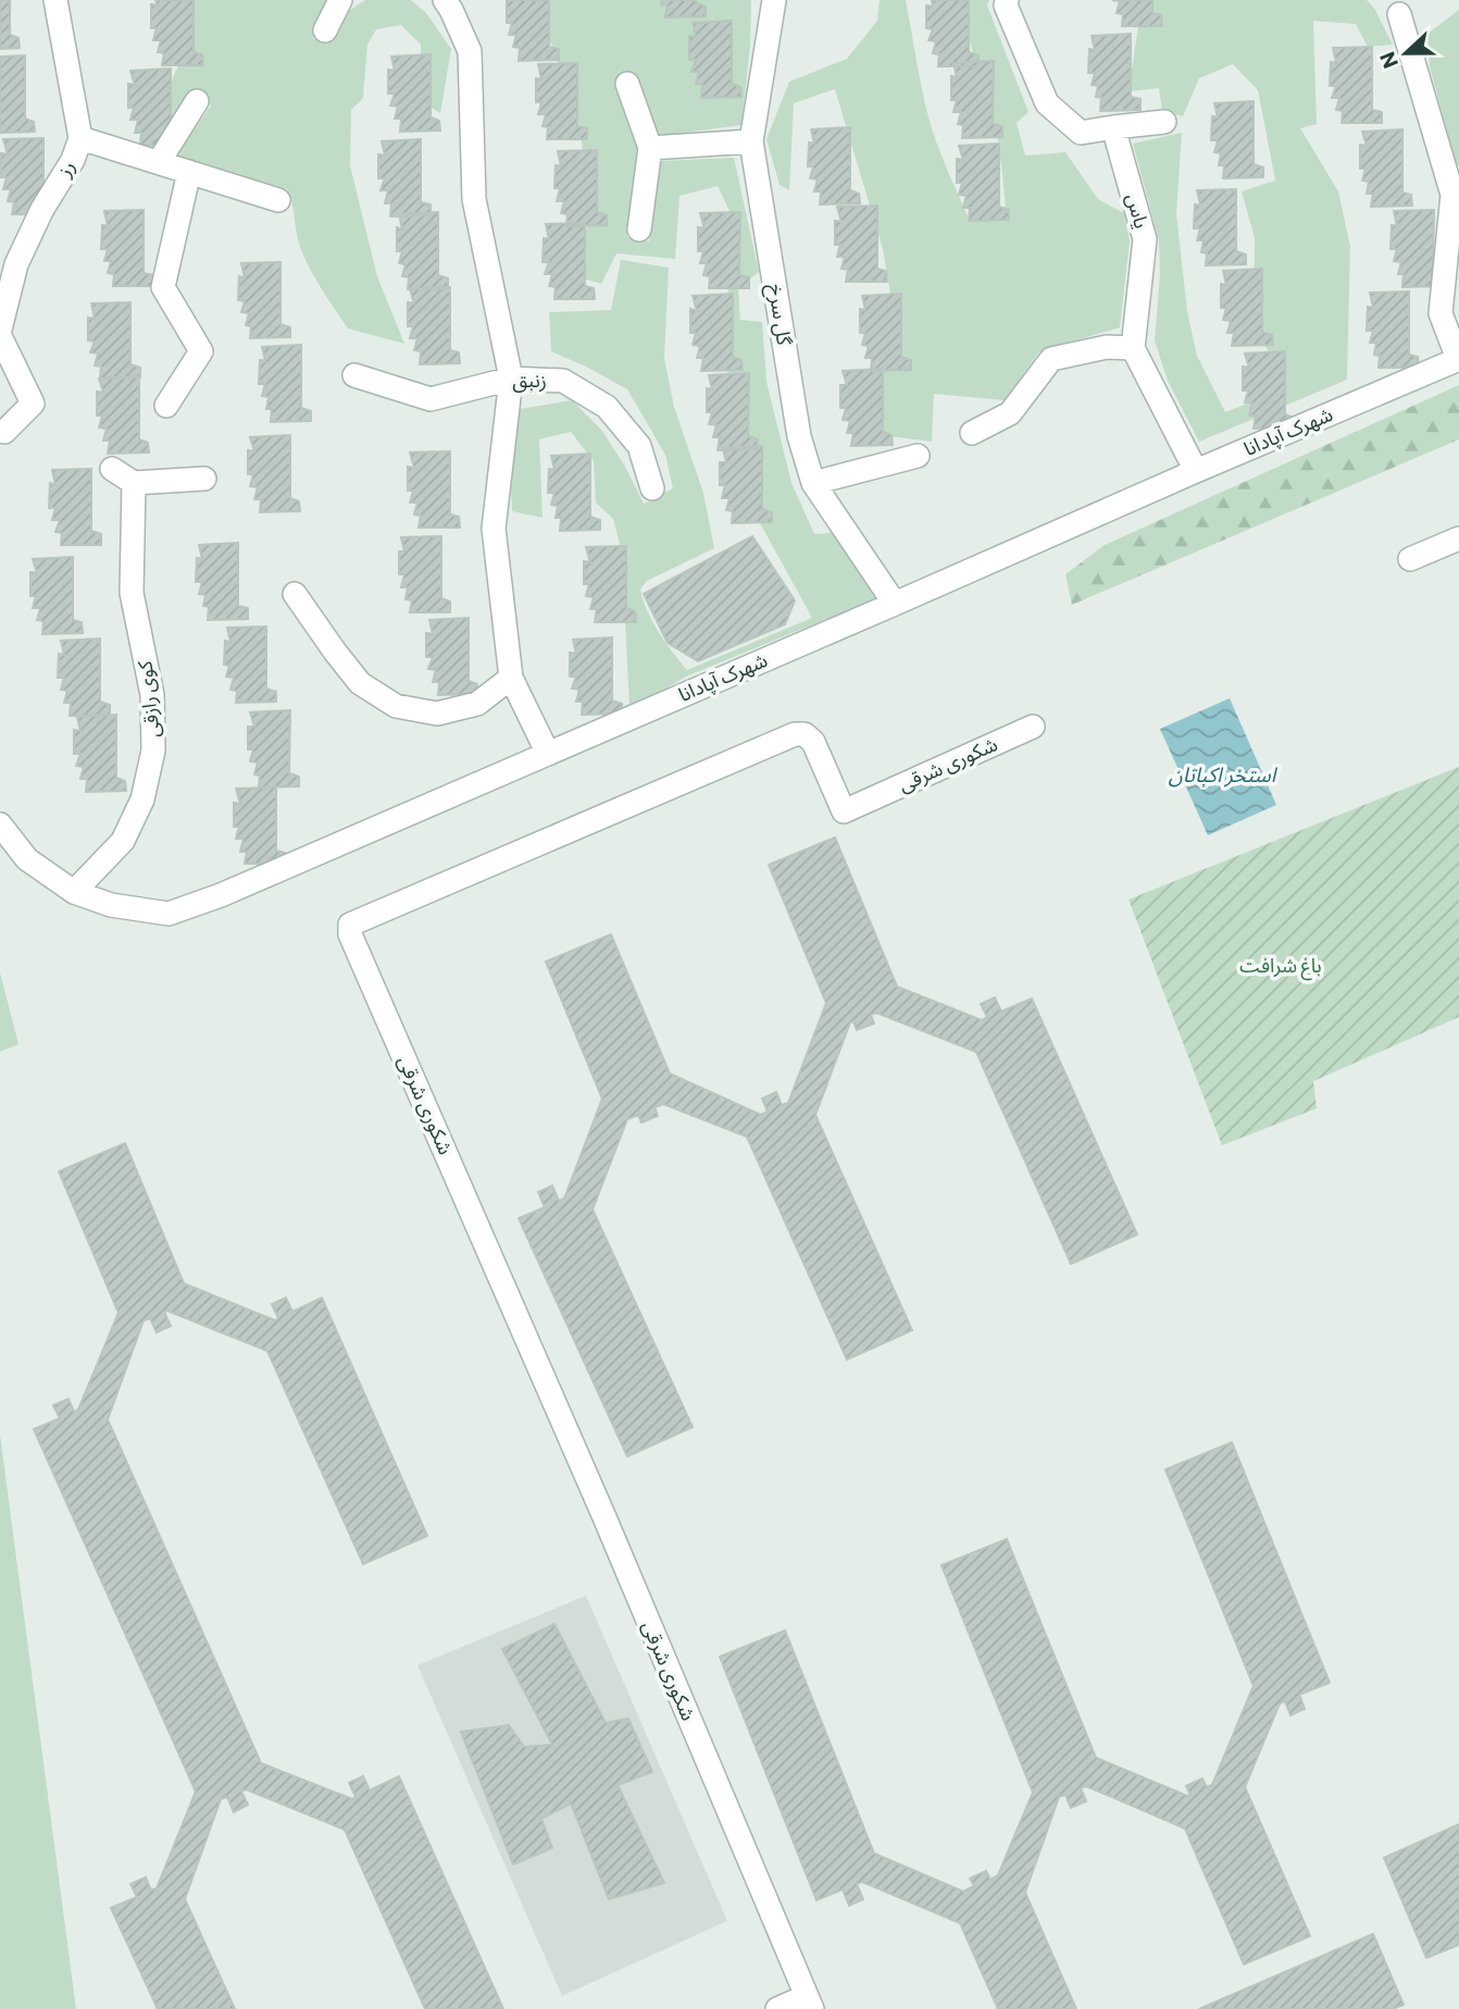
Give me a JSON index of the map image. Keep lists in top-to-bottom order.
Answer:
{
  "streets": {
    "street": [
      "رز",
      "یاس",
      "گل سرخ",
      "زنبق",
      "شهرک آپادانا",
      "کوی رازقی",
      "شکوری شرقی"
    ]
  },
  "crossings": [
    ["گل سرخ", "شهرک آپادانا"],
    ["شهرک آپادانا", "کوی رازقی"]
  ],
  "water": ["استخر اکباتان"],
  "parks": ["باغ شرافت"],
  "north": "left"
}
